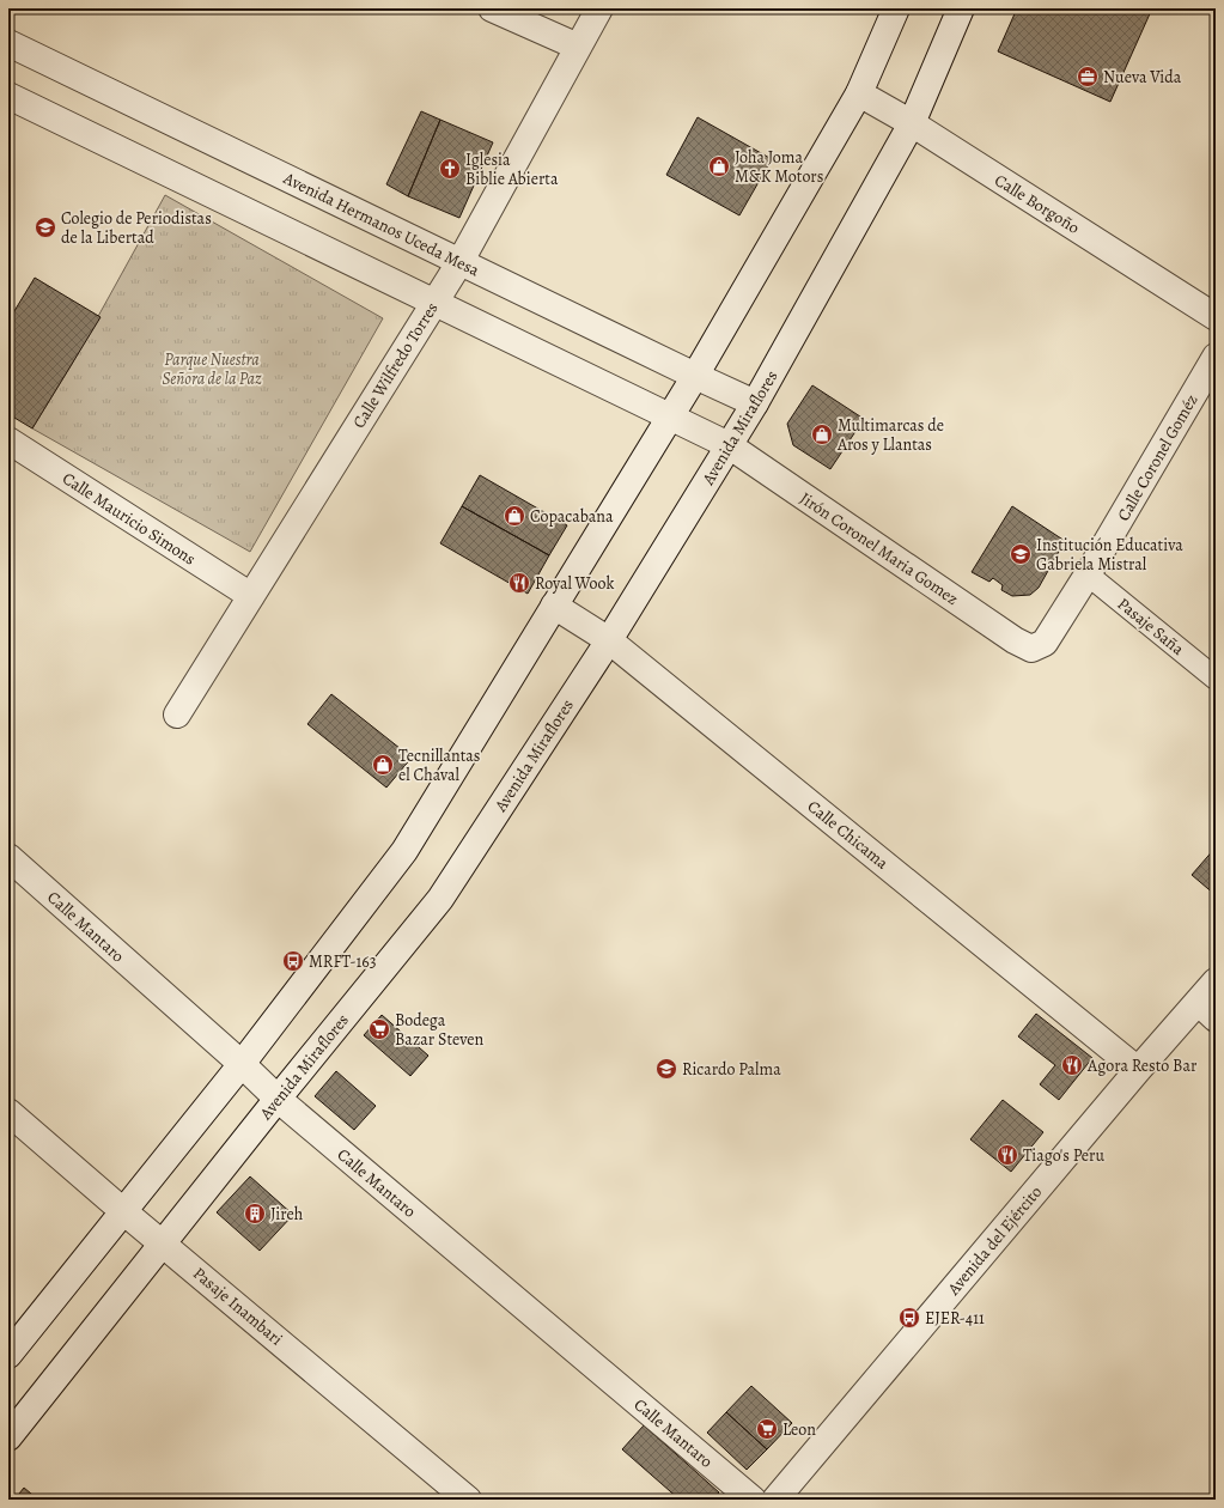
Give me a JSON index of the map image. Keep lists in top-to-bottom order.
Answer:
{
  "streets": {
    "street": [
      "Calle Borgoño",
      "Avenida Hermanos Uceda Mesa",
      "Calle Wilfredo Torres",
      "Avenida Miraflores",
      "Calle Coronel Goméz",
      "Calle Mauricio Simons",
      "Jirón Coronel Maria Gomez",
      "Pasaje Saña",
      "Calle Chicama",
      "Calle Mantaro",
      "Avenida del Ejército",
      "Pasaje Inambari"
    ]
  },
  "crossings": [
    ["Calle Borgoño", "Avenida Miraflores"],
    ["Avenida Hermanos Uceda Mesa", "Calle Wilfredo Torres"],
    ["Avenida Hermanos Uceda Mesa", "Avenida Miraflores"],
    ["Calle Wilfredo Torres", "Calle Mauricio Simons"],
    ["Avenida Miraflores", "Jirón Coronel Maria Gomez"],
    ["Avenida Miraflores", "Calle Chicama"],
    ["Avenida Miraflores", "Calle Mantaro"],
    ["Avenida Miraflores", "Pasaje Inambari"],
    ["Calle Coronel Goméz", "Jirón Coronel Maria Gomez"],
    ["Calle Coronel Goméz", "Pasaje Saña"],
    ["Calle Chicama", "Avenida del Ejército"]
  ],
  "parks": ["Parque Nuestra Señora de la Paz"],
  "places": {
    "office": ["Nueva Vida"],
    "shop": [
      "Joha Joma M&K Motors",
      "Multimarcas de Aros y Llantas",
      "Copacabana",
      "Tecnillantas el Chaval"
    ],
    "church": ["Iglesia Biblie Abierta"],
    "school or university": ["Colegio de Periodistas de la Libertad", "Institución Educativa Gabriela Mistral", "Ricardo Palma"],
    "restaurant": ["Royal Wook", "Agora Resto Bar", "Tiago's Peru"],
    "bus stop": ["MRFT-163", "EJER-411"],
    "supermarket": ["Bodega Bazar Steven", "Leon"],
    "building": ["Jireh"]
  }
}
